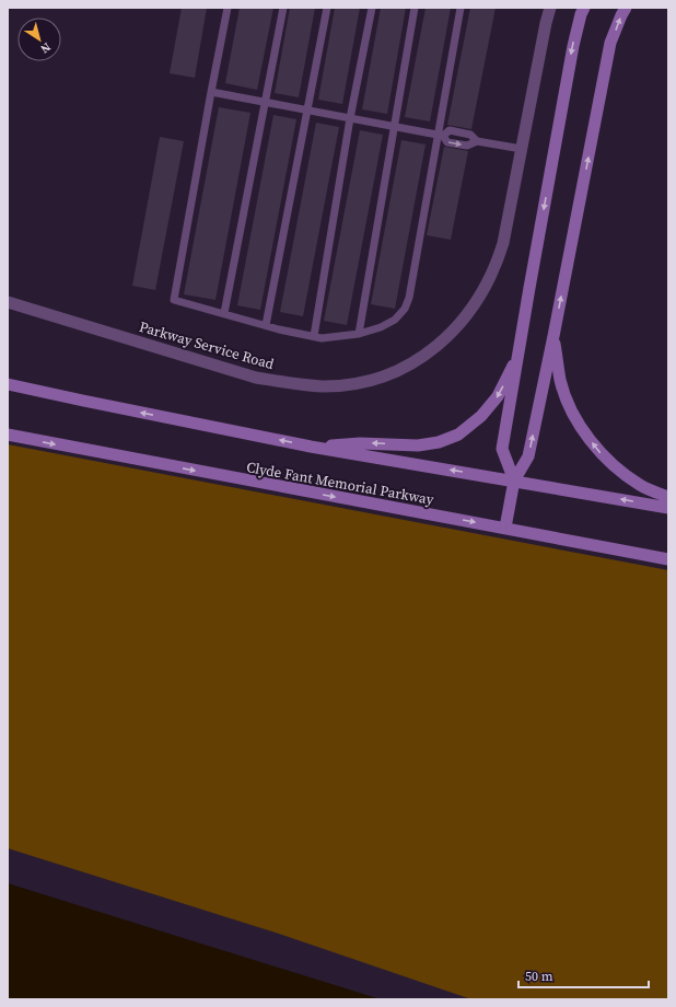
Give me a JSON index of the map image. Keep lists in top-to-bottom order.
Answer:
{
  "streets": {
    "main road": ["Clyde Fant Memorial Parkway"],
    "street": ["Parkway Service Road"]
  },
  "scale_bar": "50 m",
  "north": "bottom right"
}
